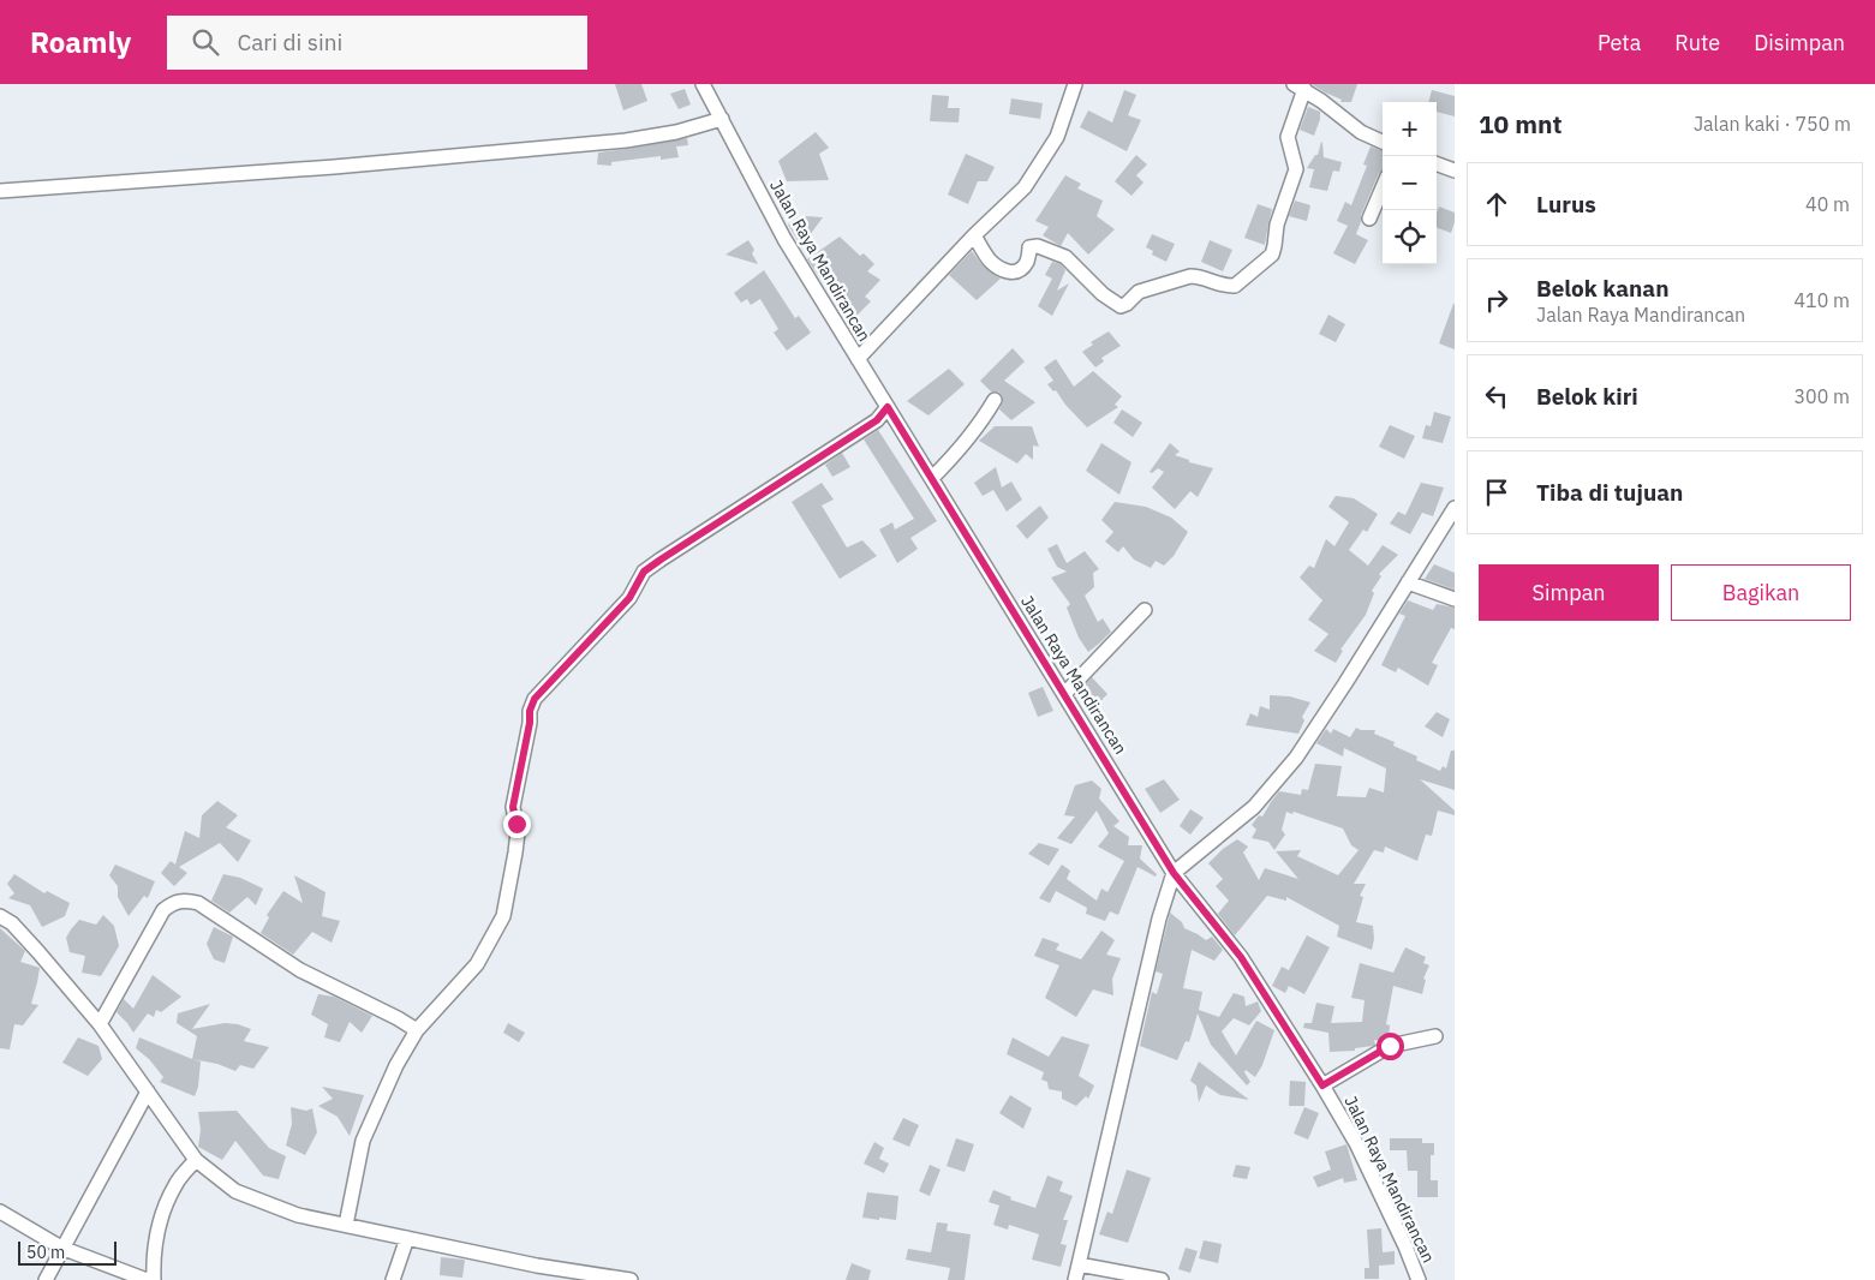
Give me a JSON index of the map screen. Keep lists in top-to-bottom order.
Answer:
{
  "streets": {
    "street": ["Jalan Raya Mandirancan"]
  },
  "scale_bar": "50 m",
  "page": {
    "header": "Roamly",
    "search": "Cari di sini",
    "nav": ["Peta", "Rute", "Disimpan"],
    "heading": ["10 mnt", "Jalan kaki · 750 m"],
    "map_buttons": ["+", "−"],
    "list": [
      ["Lurus", "40 m"],
      ["Belok kanan", "Jalan Raya Mandirancan", "410 m"],
      ["Belok kiri", "300 m"],
      "Tiba di tujuan"
    ],
    "buttons": ["Simpan", "Bagikan"],
    "scale": "50 m"
  }
}
